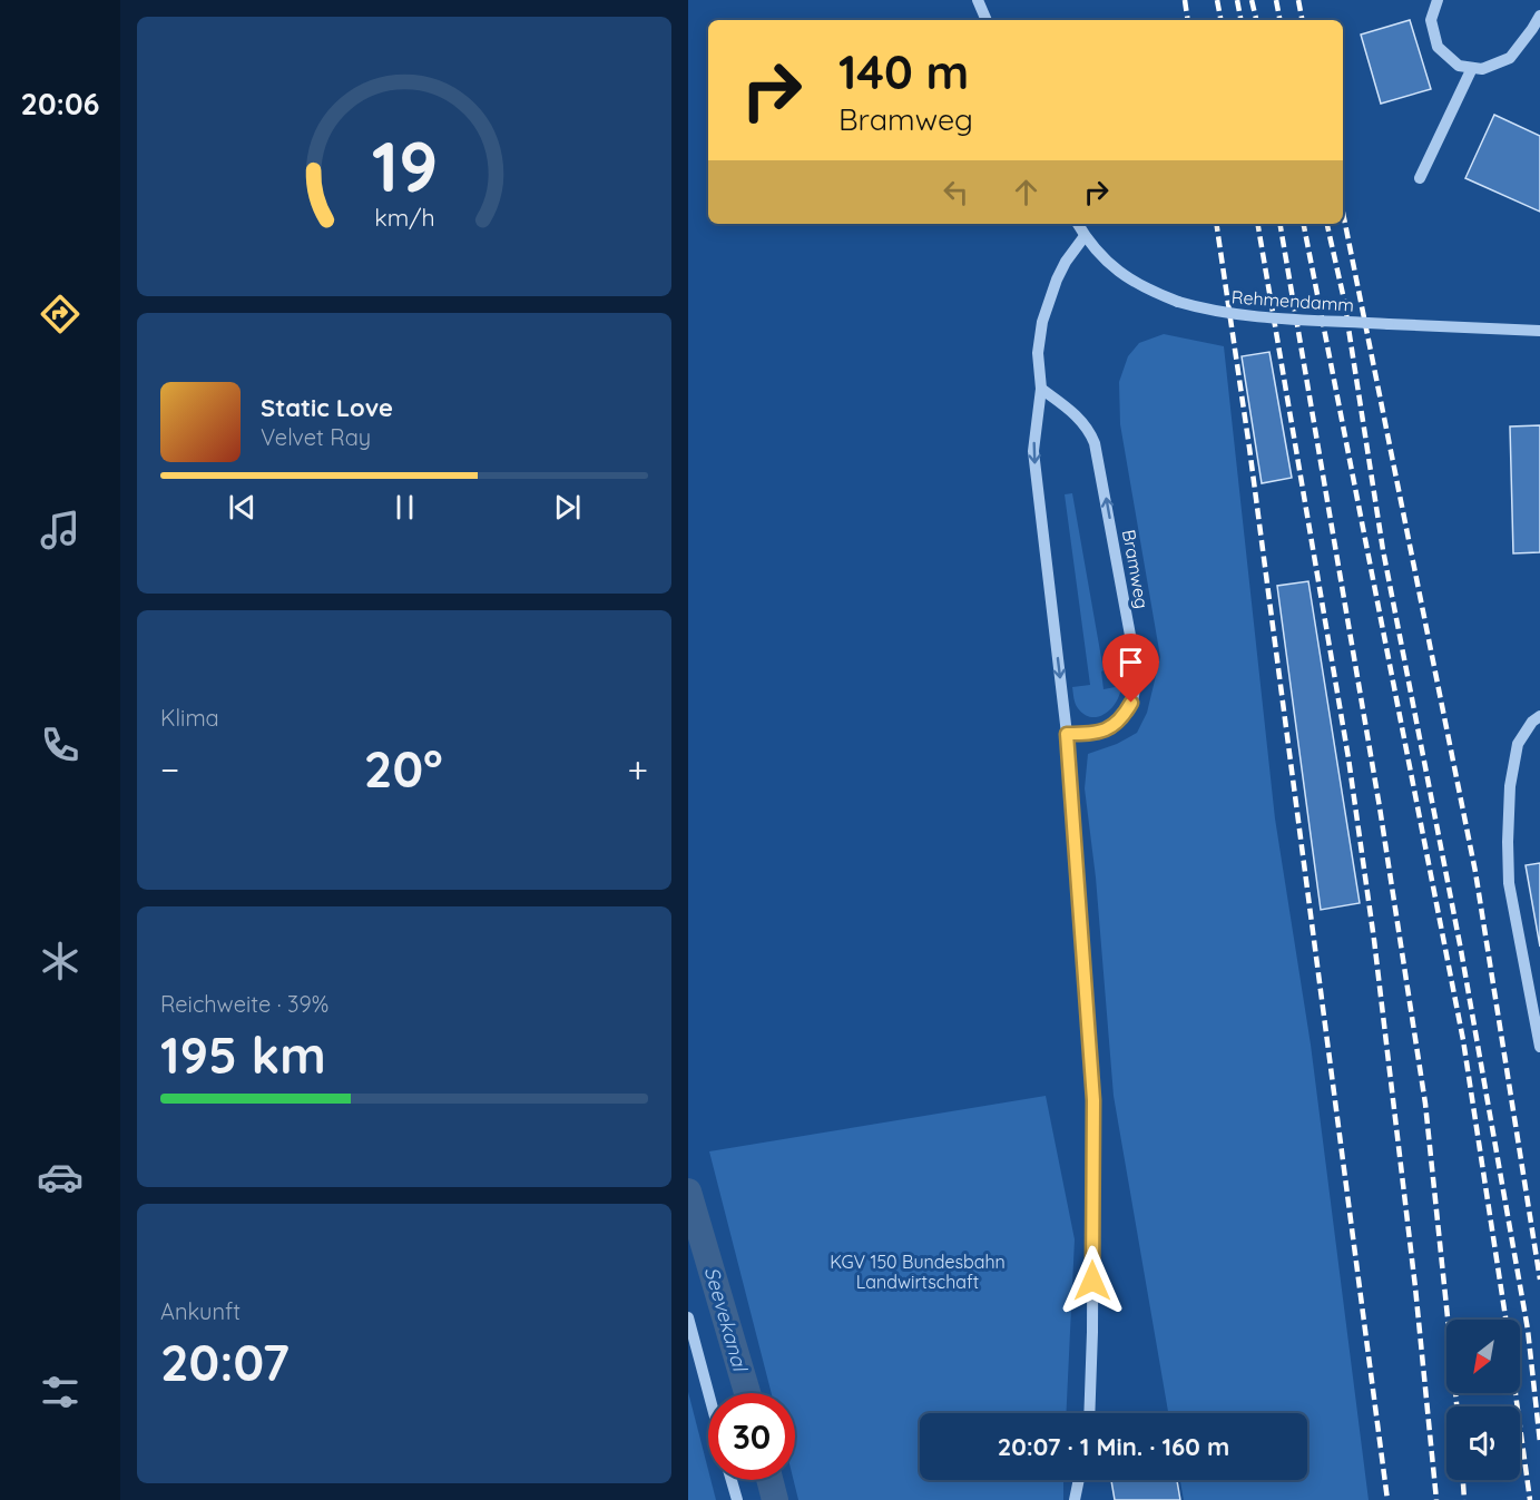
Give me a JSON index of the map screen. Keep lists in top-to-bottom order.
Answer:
{
  "streets": {
    "street": ["Rehmendamm", "Bramweg"]
  },
  "water": ["Seevekanal"],
  "parks": ["KGV 150 Bundesbahn Landwirtschaft"],
  "north": "bottom left",
  "page": {
    "tabs": "20:06",
    "turn": ["140 m", "Bramweg"],
    "song": ["Static Love", "Velvet Ray"],
    "tile": [
      "Klima",
      ["Reichweite · 39%", "195 km"],
      ["Ankunft", "20:07"]
    ],
    "heat": ["−", "20°", "+"],
    "limit": "30",
    "trip": "20:07 · 1 Min. · 160 m",
    "gauge": ["19", "km/h"]
  }
}
